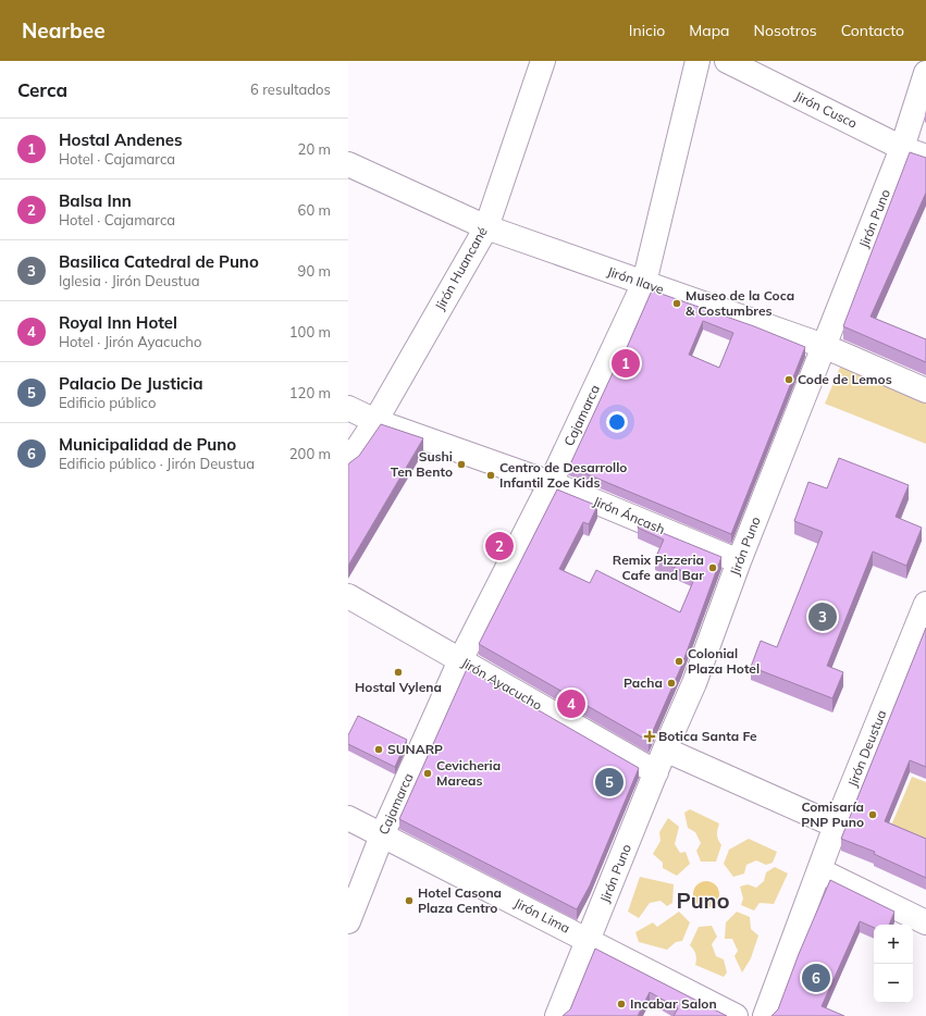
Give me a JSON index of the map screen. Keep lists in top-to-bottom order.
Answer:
{
  "streets": {
    "street": [
      "Jirón Cusco",
      "Jirón Puno",
      "Jirón Huancané",
      "Jirón Ilave",
      "Cajamarca",
      "Jirón Áncash",
      "Jirón Ayacucho",
      "Jirón Deustua",
      "Jirón Lima"
    ]
  },
  "crossings": [
    ["Jirón Cusco", "Jirón Puno"],
    ["Jirón Puno", "Jirón Ilave"],
    ["Jirón Puno", "Jirón Áncash"],
    ["Jirón Puno", "Jirón Ayacucho"],
    ["Jirón Puno", "Jirón Lima"],
    ["Jirón Huancané", "Jirón Ilave"],
    ["Jirón Huancané", "Jirón Áncash"],
    ["Jirón Ilave", "Cajamarca"],
    ["Cajamarca", "Jirón Áncash"],
    ["Cajamarca", "Jirón Ayacucho"],
    ["Cajamarca", "Jirón Lima"]
  ],
  "districts": ["Puno"],
  "places": {
    "other": [
      "Museo de la Coca & Costumbres",
      "Code de Lemos",
      "Sushi Ten Bento",
      "Centro de Desarrollo Infantil Zoe Kids",
      "Remix Pizzeria Cafe and Bar",
      "Colonial Plaza Hotel",
      "Hostal Vylena",
      "Pacha",
      "SUNARP",
      "Cevicheria Mareas",
      "Comisaría PNP Puno",
      "Hotel Casona Plaza Centro",
      "Incabar Salon"
    ],
    "health": ["Botica Santa Fe"]
  },
  "page": {
    "header": "Nearbee",
    "nav": [
      "Inicio",
      "Mapa",
      "Nosotros",
      "Contacto"
    ],
    "heading": ["Cerca", "6 resultados"],
    "list": [
      {
        "mark": "1",
        "name": "Hostal Andenes",
        "note": "Hotel · Cajamarca",
        "value": "20 m"
      },
      {
        "mark": "2",
        "name": "Balsa Inn",
        "note": "Hotel · Cajamarca",
        "value": "60 m"
      },
      {
        "mark": "3",
        "name": "Basilica Catedral de Puno",
        "note": "Iglesia · Jirón Deustua",
        "value": "90 m"
      },
      {
        "mark": "4",
        "name": "Royal Inn Hotel",
        "note": "Hotel · Jirón Ayacucho",
        "value": "100 m"
      },
      {
        "mark": "5",
        "name": "Palacio De Justicia",
        "note": "Edificio público",
        "value": "120 m"
      },
      {
        "mark": "6",
        "name": "Municipalidad de Puno",
        "note": "Edificio público · Jirón Deustua",
        "value": "200 m"
      }
    ],
    "pins": [
      "1",
      "2",
      "3",
      "4",
      "5",
      "6"
    ],
    "map_buttons": ["+", "−"]
  }
}
